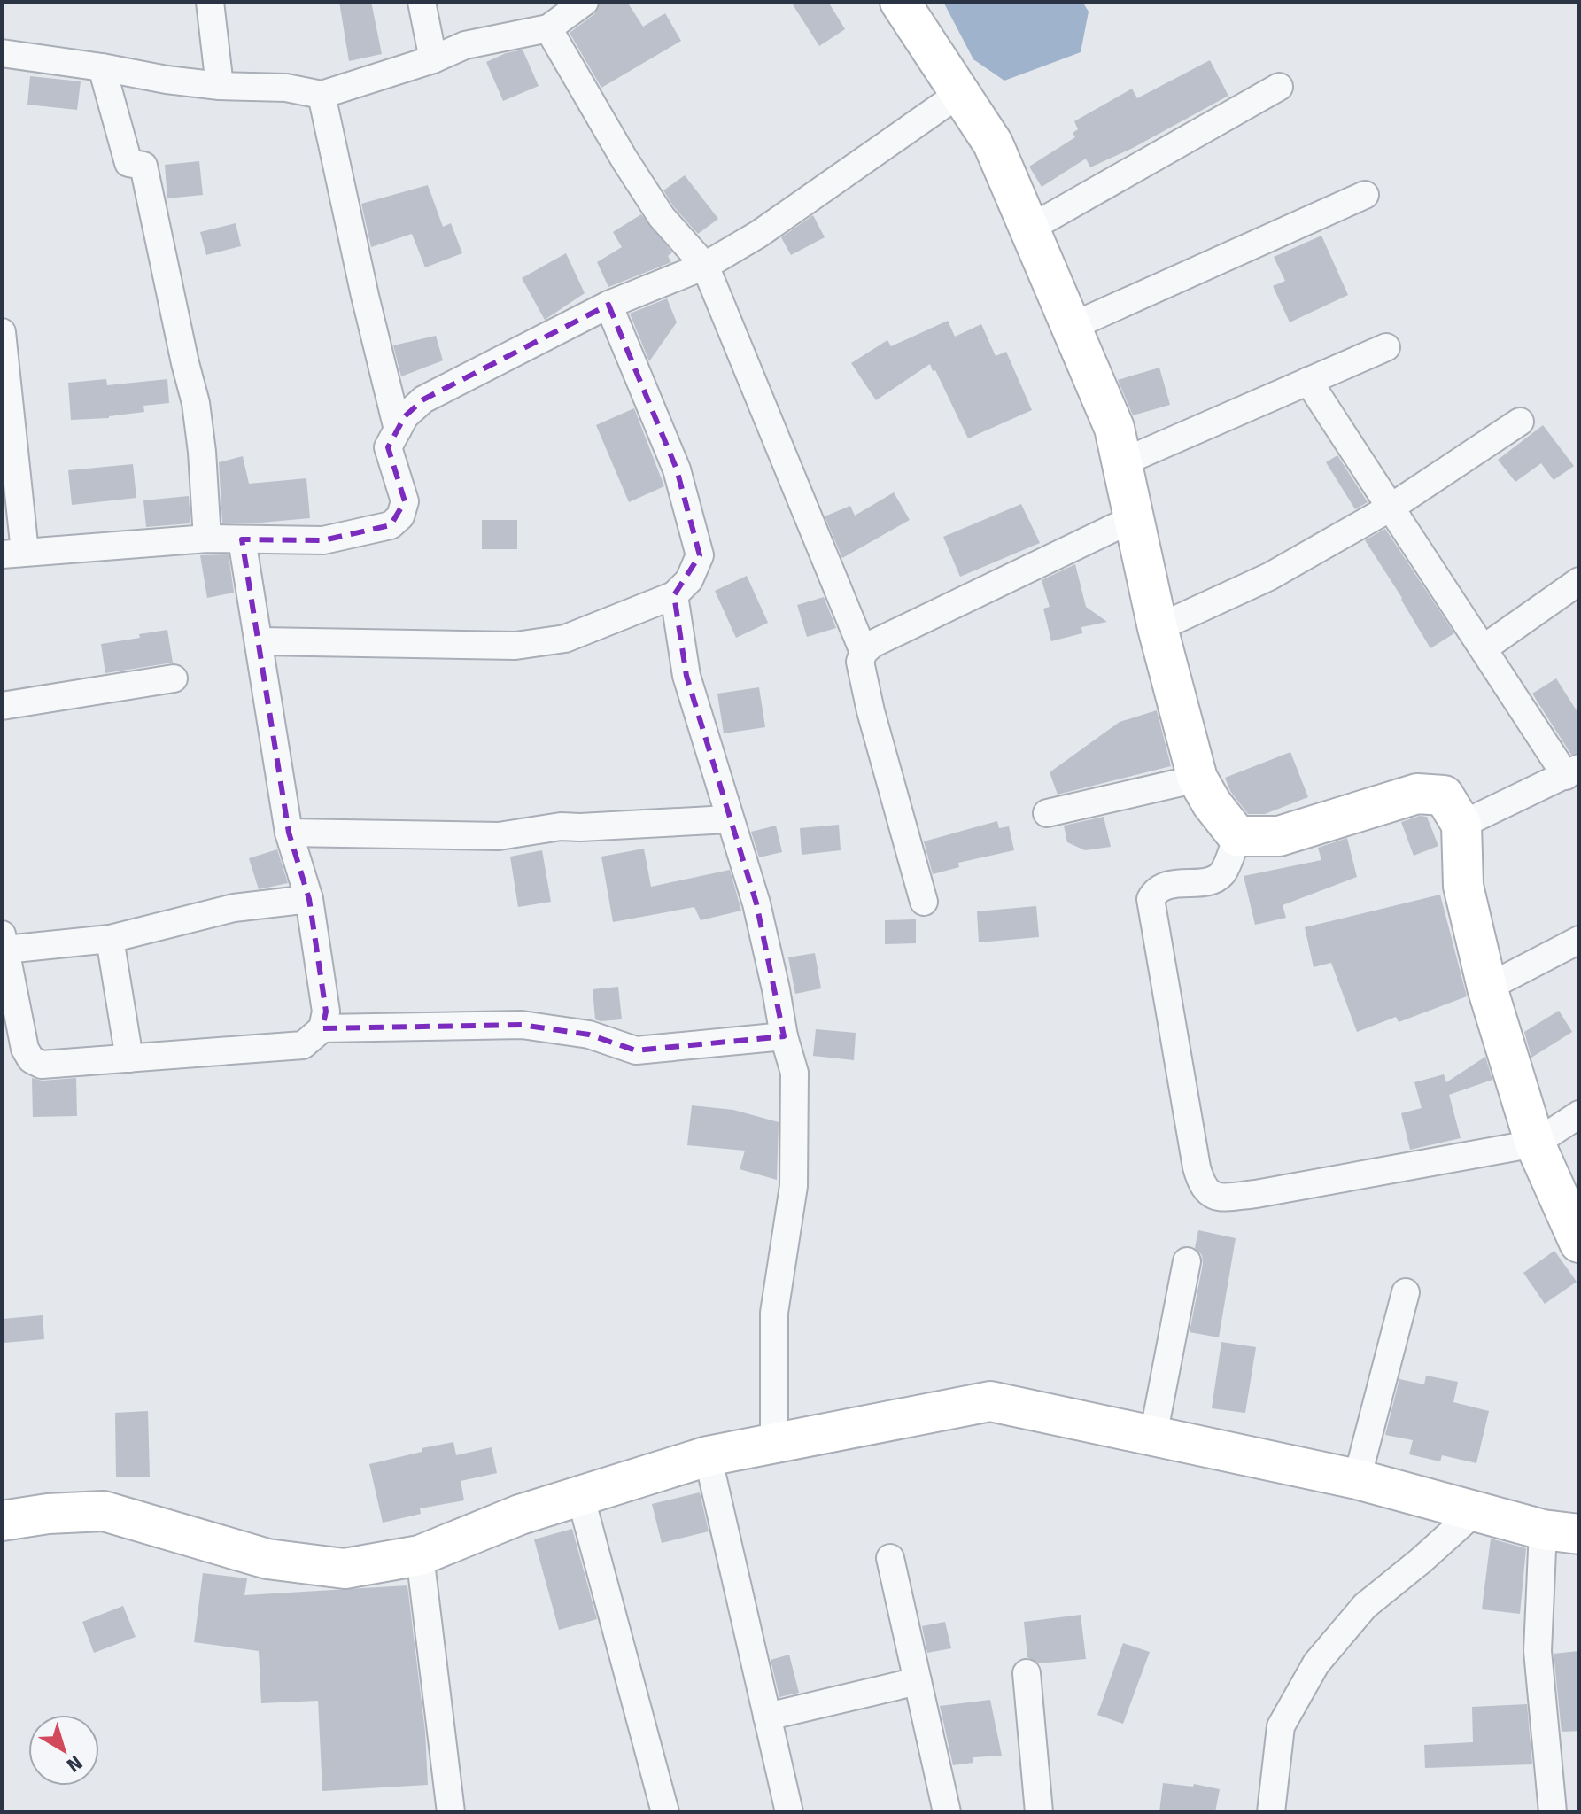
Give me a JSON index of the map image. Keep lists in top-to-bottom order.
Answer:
{
  "north": "bottom right"
}
